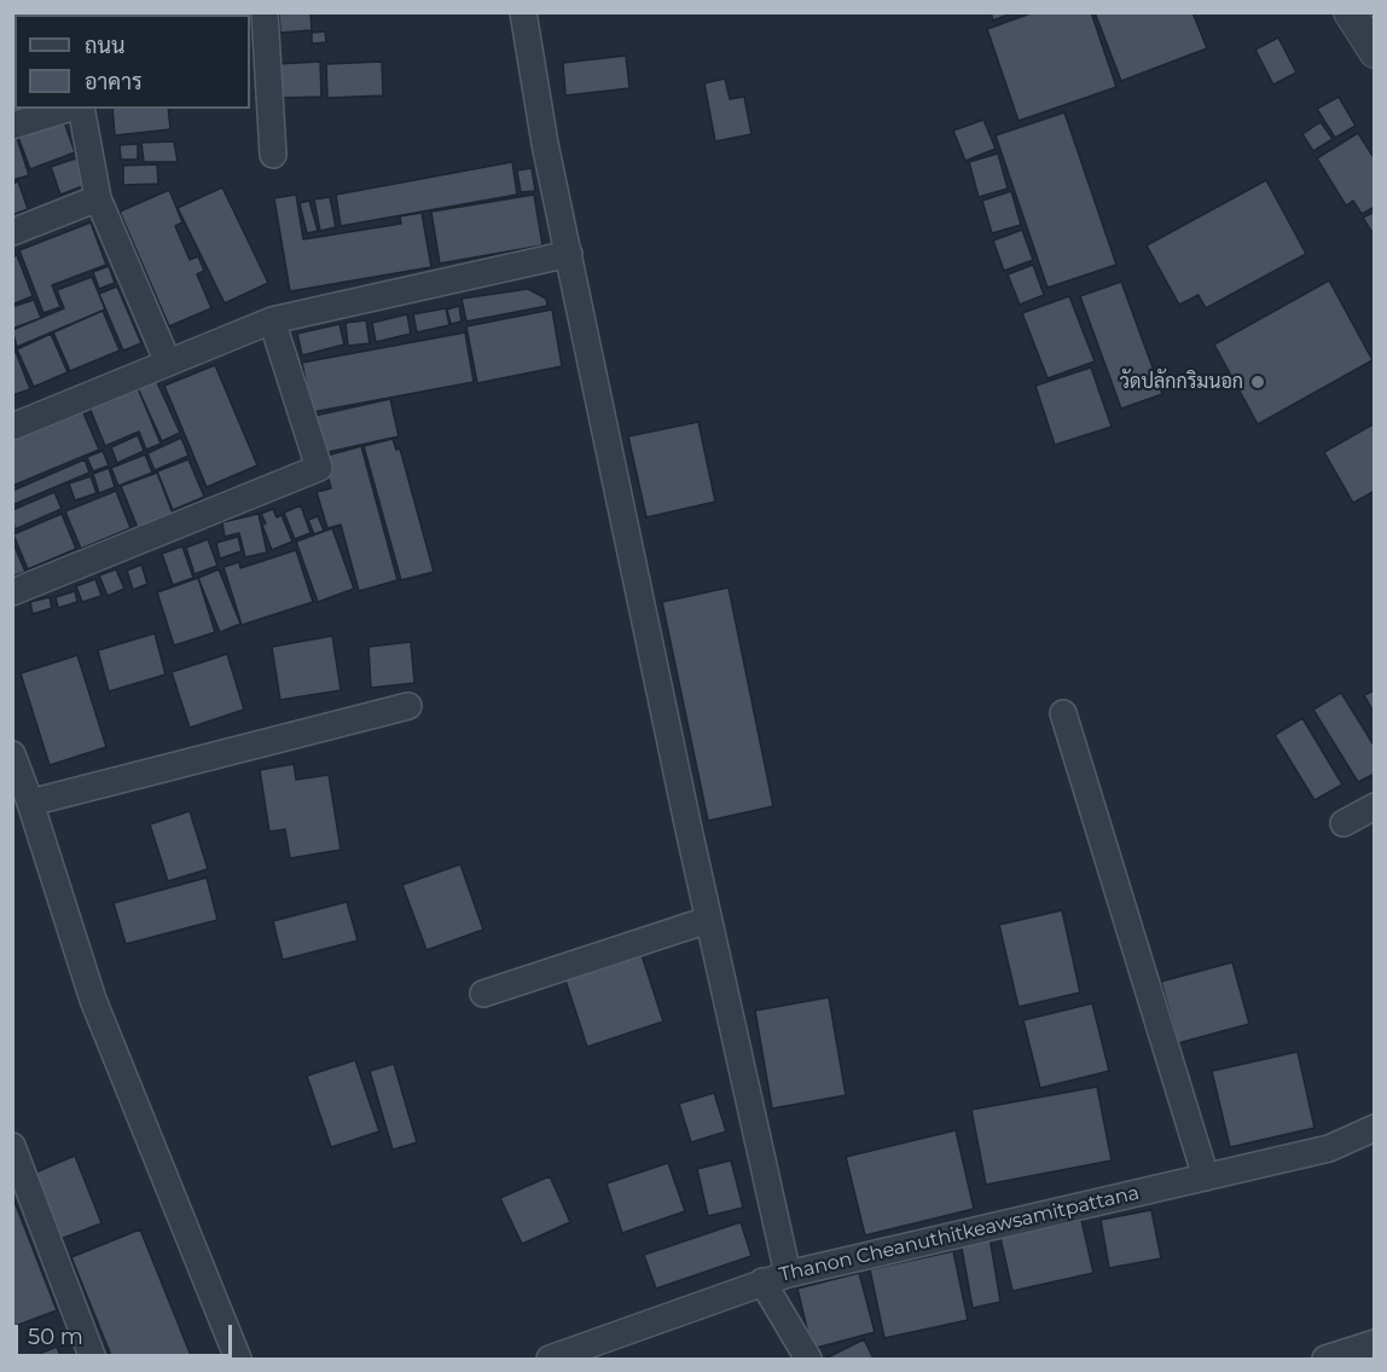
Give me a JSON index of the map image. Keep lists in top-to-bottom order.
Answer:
{
  "streets": {
    "street": ["Thanon Cheanuthitkeawsamitpattana"]
  },
  "places": ["วัดปลักกริมนอก"],
  "legend": ["ถนน", "อาคาร"],
  "scale_bar": "50 m"
}
